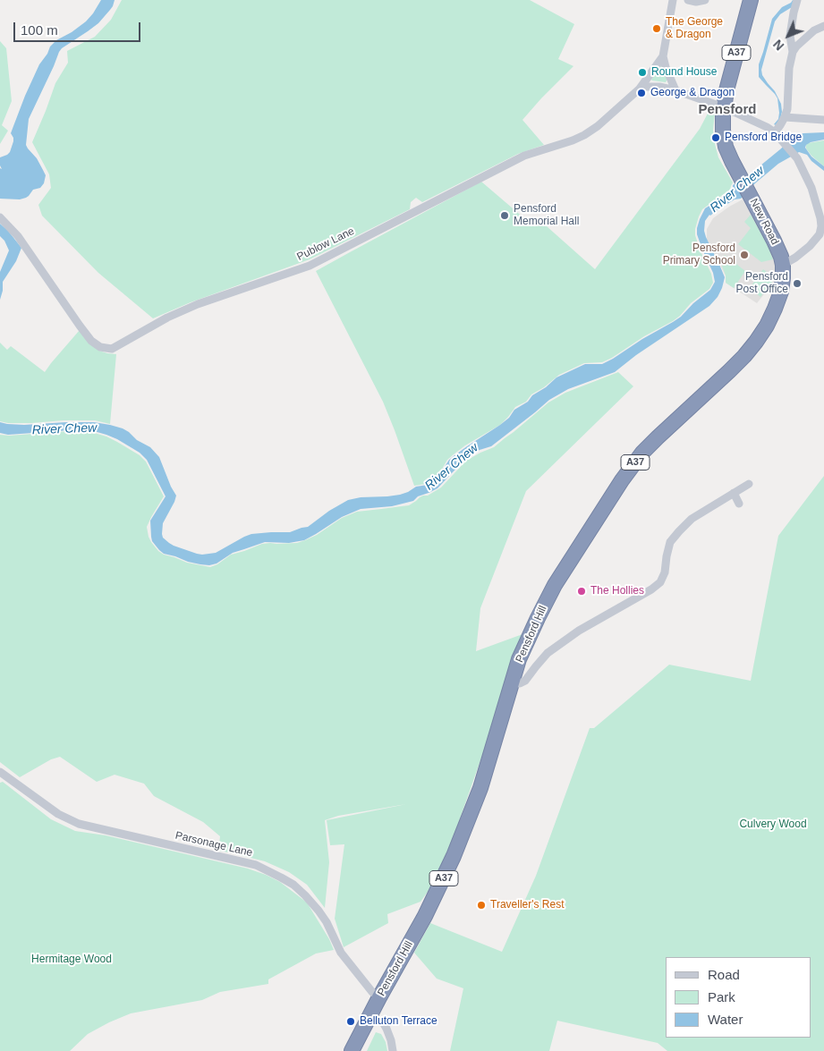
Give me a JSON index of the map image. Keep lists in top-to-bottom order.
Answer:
{
  "streets": {
    "highway": ["A37", "New Road", "Pensford Hill"],
    "street": ["Publow Lane", "Parsonage Lane"]
  },
  "crossings": [
    ["New Road", "Pensford Hill"],
    ["Pensford Hill", "Parsonage Lane"]
  ],
  "districts": ["Pensford"],
  "water": ["River Chew"],
  "parks": ["Culvery Wood", "Hermitage Wood"],
  "places": [
    "The George & Dragon",
    "Round House",
    "George & Dragon",
    "Pensford Bridge",
    "Pensford Memorial Hall",
    "Pensford Primary School",
    "Pensford Post Office",
    "The Hollies",
    "Traveller's Rest",
    "Belluton Terrace"
  ],
  "legend": ["Road", "Park", "Water"],
  "scale_bar": "100 m",
  "north": "bottom left"
}
